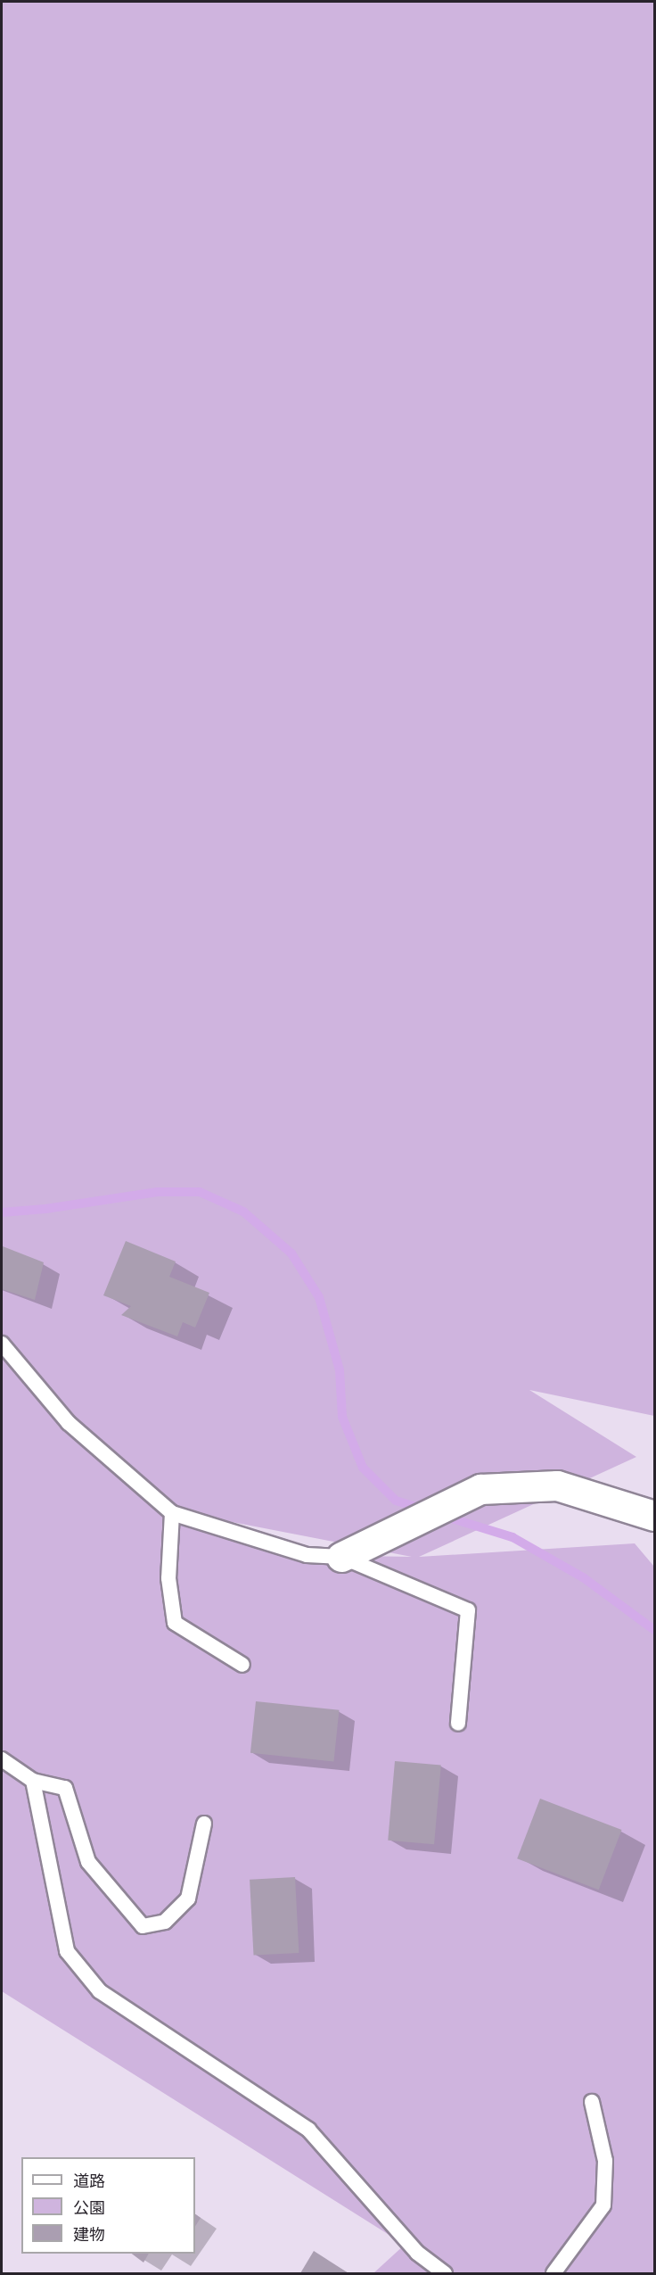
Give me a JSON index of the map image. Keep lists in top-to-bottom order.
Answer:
{
  "legend": ["道路", "公園", "建物"]
}
